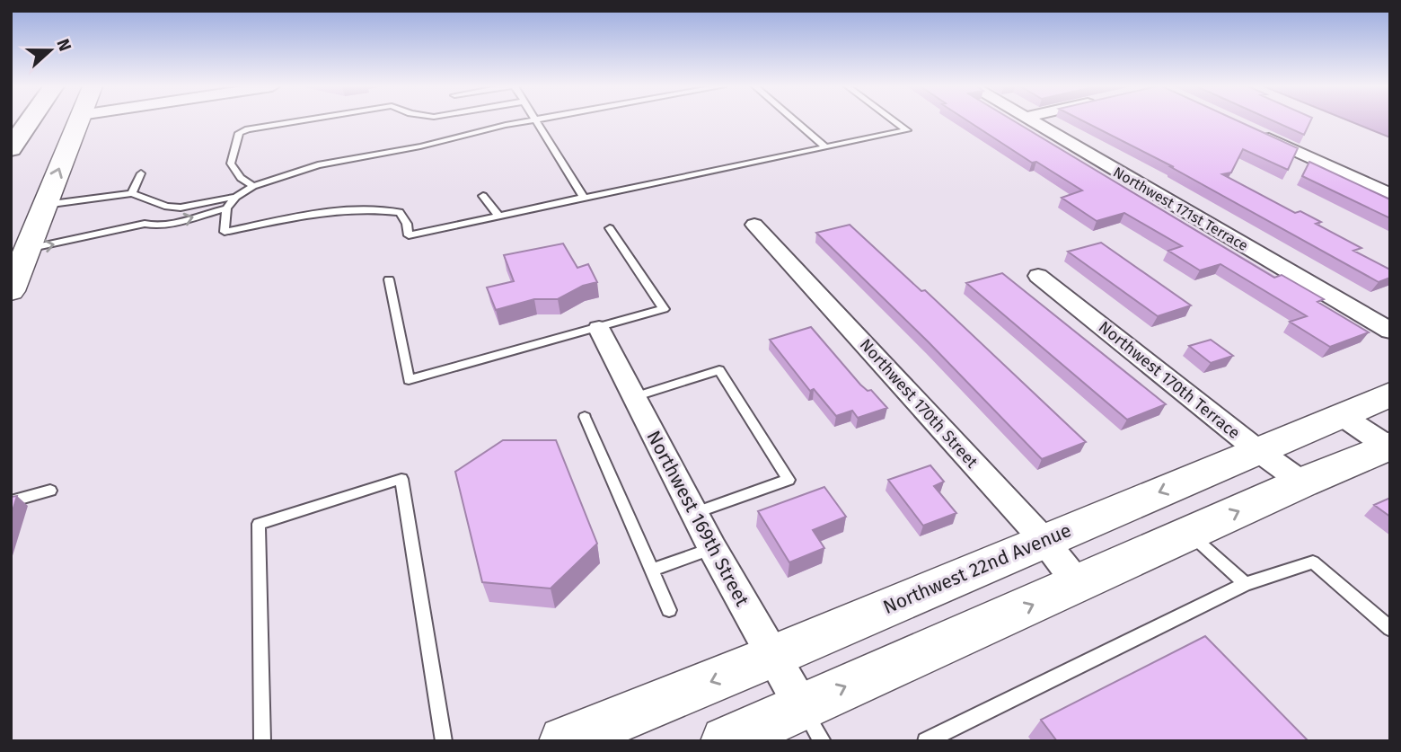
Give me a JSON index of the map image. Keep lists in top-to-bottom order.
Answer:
{
  "streets": {
    "main road": ["Northwest 22nd Avenue"],
    "street": [
      "Northwest 171st Terrace",
      "Northwest 170th Terrace",
      "Northwest 170th Street",
      "Northwest 169th Street"
    ]
  },
  "crossings": [
    ["Northwest 170th Terrace", "Northwest 22nd Avenue"],
    ["Northwest 170th Street", "Northwest 22nd Avenue"],
    ["Northwest 169th Street", "Northwest 22nd Avenue"]
  ],
  "north": "right"
}
